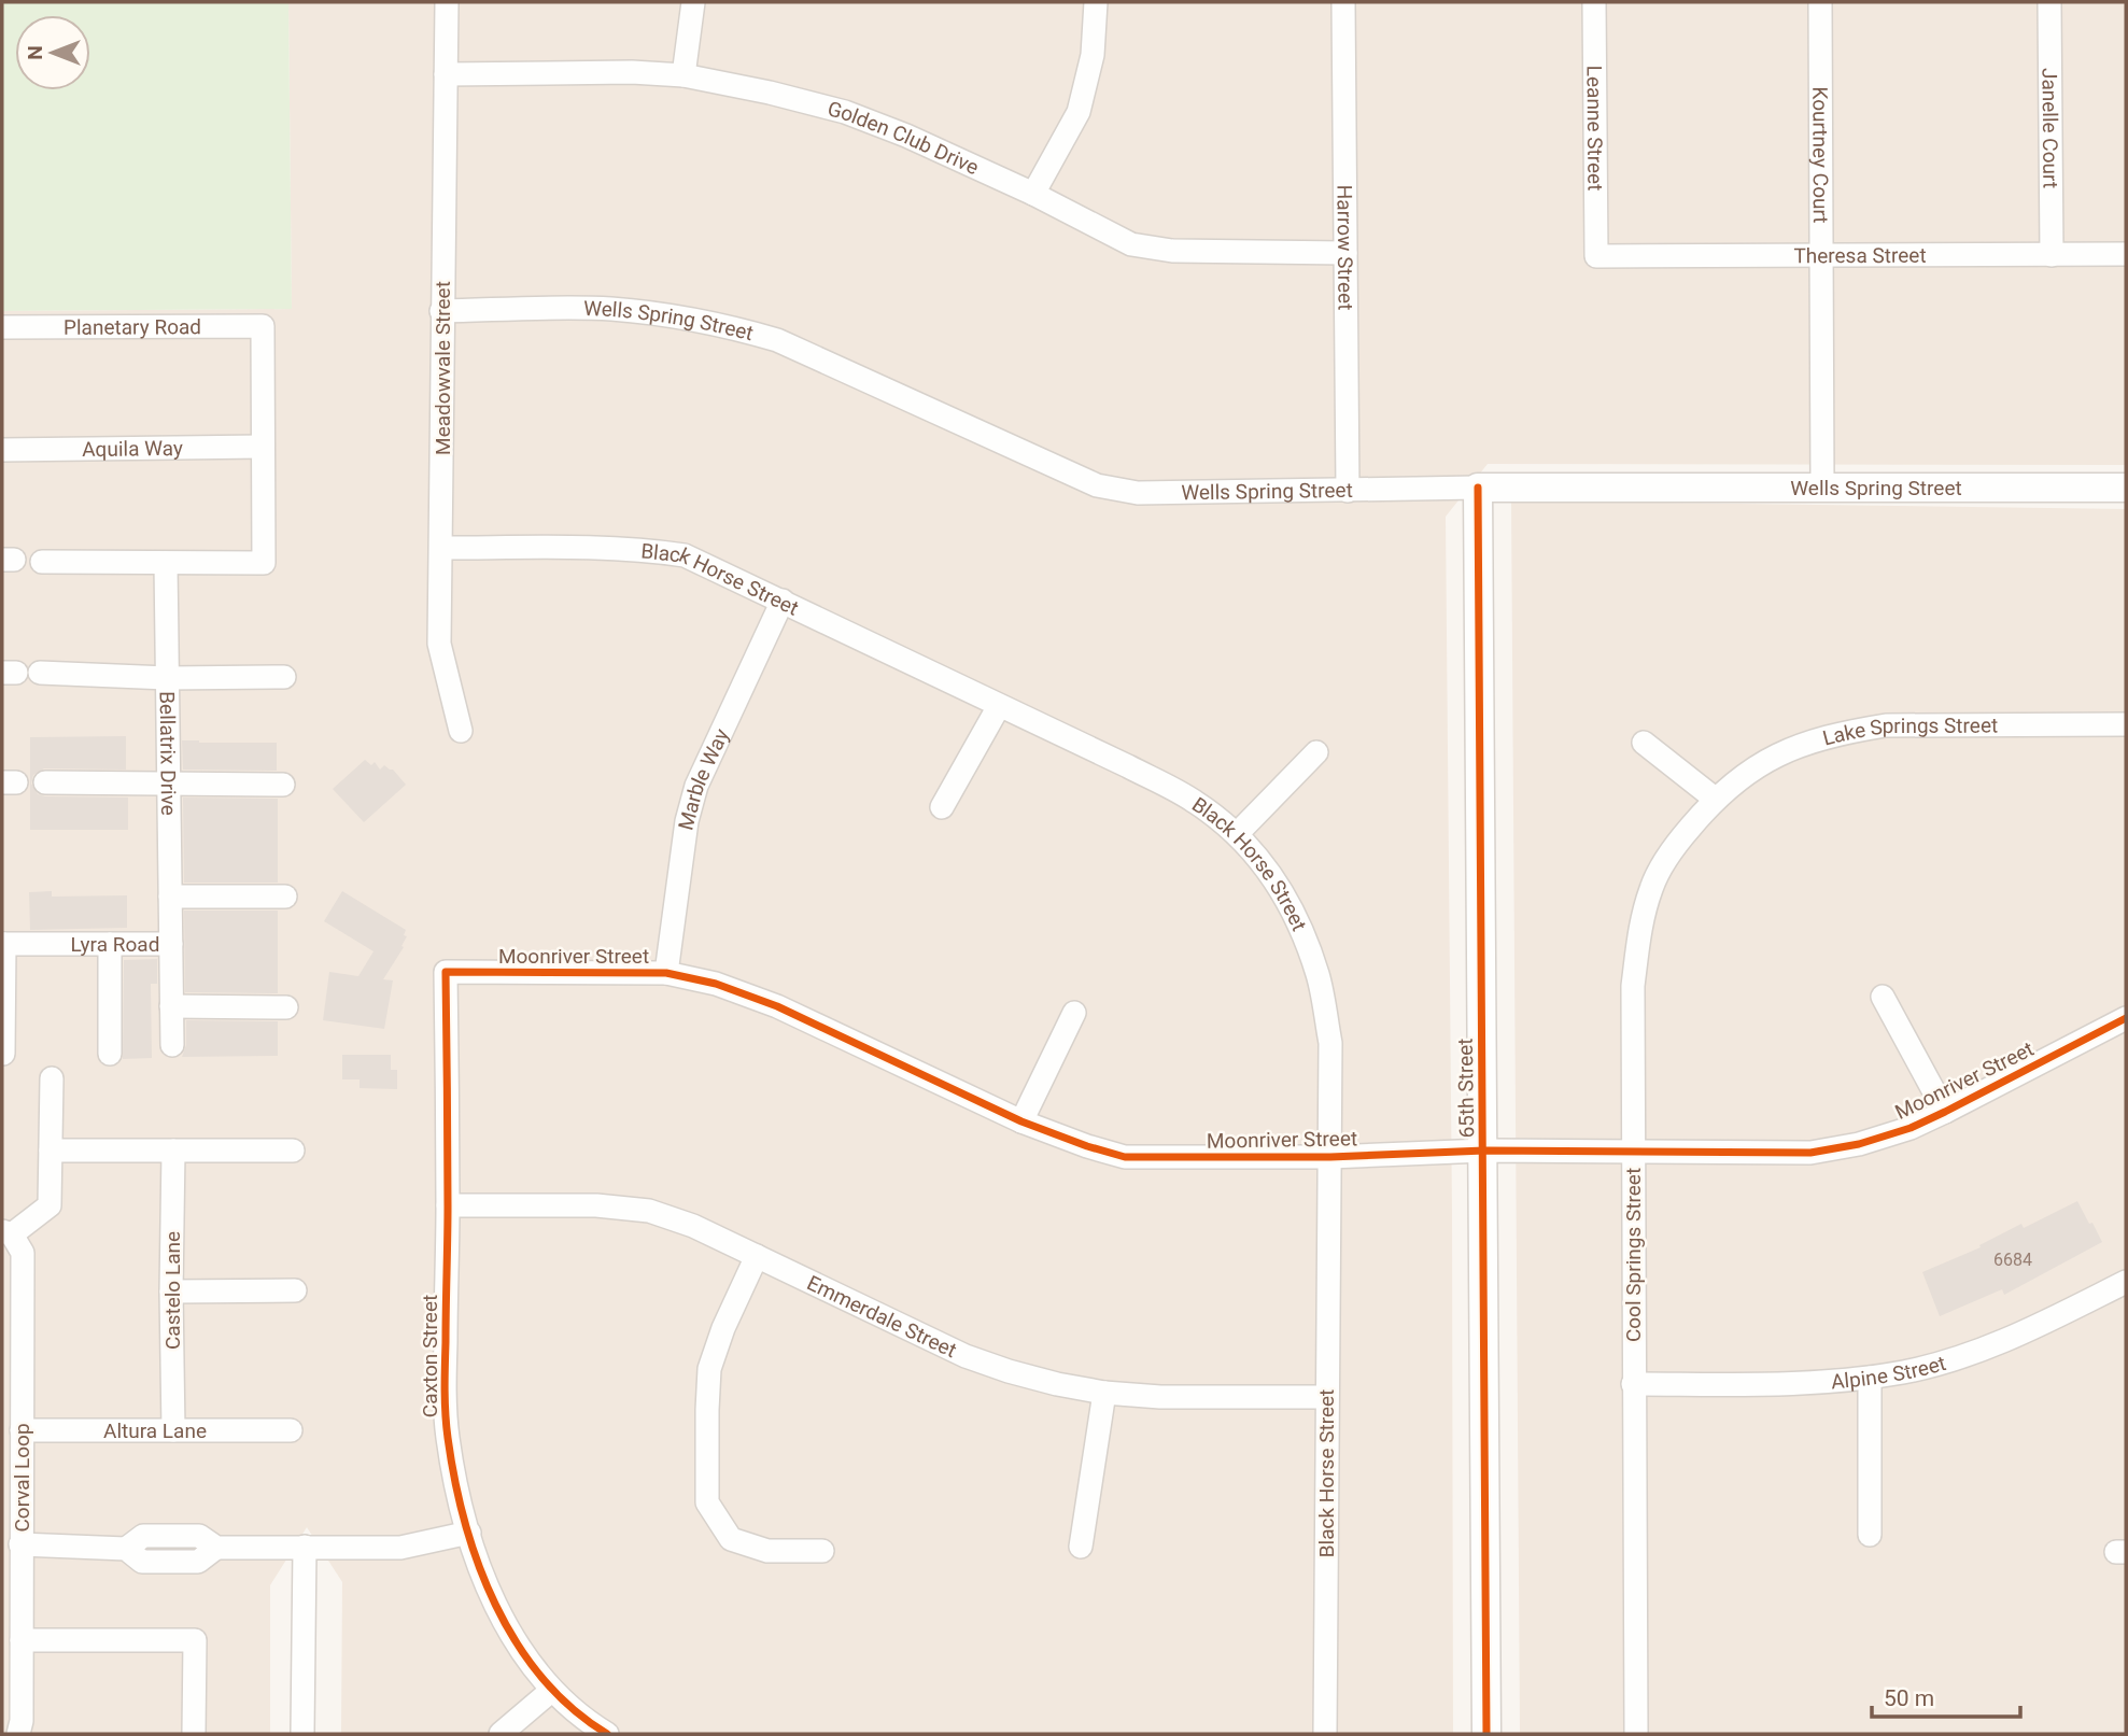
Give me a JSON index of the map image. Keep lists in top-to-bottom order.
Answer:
{
  "streets": {
    "street": [
      "Janelle Court",
      "Leanne Street",
      "Golden Club Drive",
      "Kourtney Court",
      "Harrow Street",
      "Theresa Street",
      "Wells Spring Street",
      "Planetary Road",
      "Meadowvale Street",
      "Aquila Way",
      "Black Horse Street",
      "Lake Springs Street",
      "Bellatrix Drive",
      "Marble Way",
      "Lyra Road",
      "Moonriver Street",
      "65th Street",
      "Cool Springs Street",
      "Castelo Lane",
      "Emmerdale Street",
      "Caxton Street",
      "Alpine Street",
      "Altura Lane",
      "Corval Loop"
    ]
  },
  "crossings": [
    ["Janelle Court", "Theresa Street"],
    ["Leanne Street", "Theresa Street"],
    ["Golden Club Drive", "Harrow Street"],
    ["Golden Club Drive", "Meadowvale Street"],
    ["Kourtney Court", "Theresa Street"],
    ["Kourtney Court", "Wells Spring Street"],
    ["Harrow Street", "Wells Spring Street"],
    ["Wells Spring Street", "Meadowvale Street"],
    ["Wells Spring Street", "65th Street"],
    ["Planetary Road", "Aquila Way"],
    ["Meadowvale Street", "Black Horse Street"],
    ["Black Horse Street", "Marble Way"],
    ["Black Horse Street", "Moonriver Street"],
    ["Black Horse Street", "Emmerdale Street"],
    ["Lake Springs Street", "Cool Springs Street"],
    ["Bellatrix Drive", "Lyra Road"],
    ["Marble Way", "Moonriver Street"],
    ["Moonriver Street", "65th Street"],
    ["Moonriver Street", "Cool Springs Street"],
    ["Moonriver Street", "Caxton Street"],
    ["Cool Springs Street", "Alpine Street"],
    ["Castelo Lane", "Altura Lane"],
    ["Emmerdale Street", "Caxton Street"],
    ["Altura Lane", "Corval Loop"]
  ],
  "house_numbers": ["6684"],
  "scale_bar": "50 m",
  "north": "left"
}
